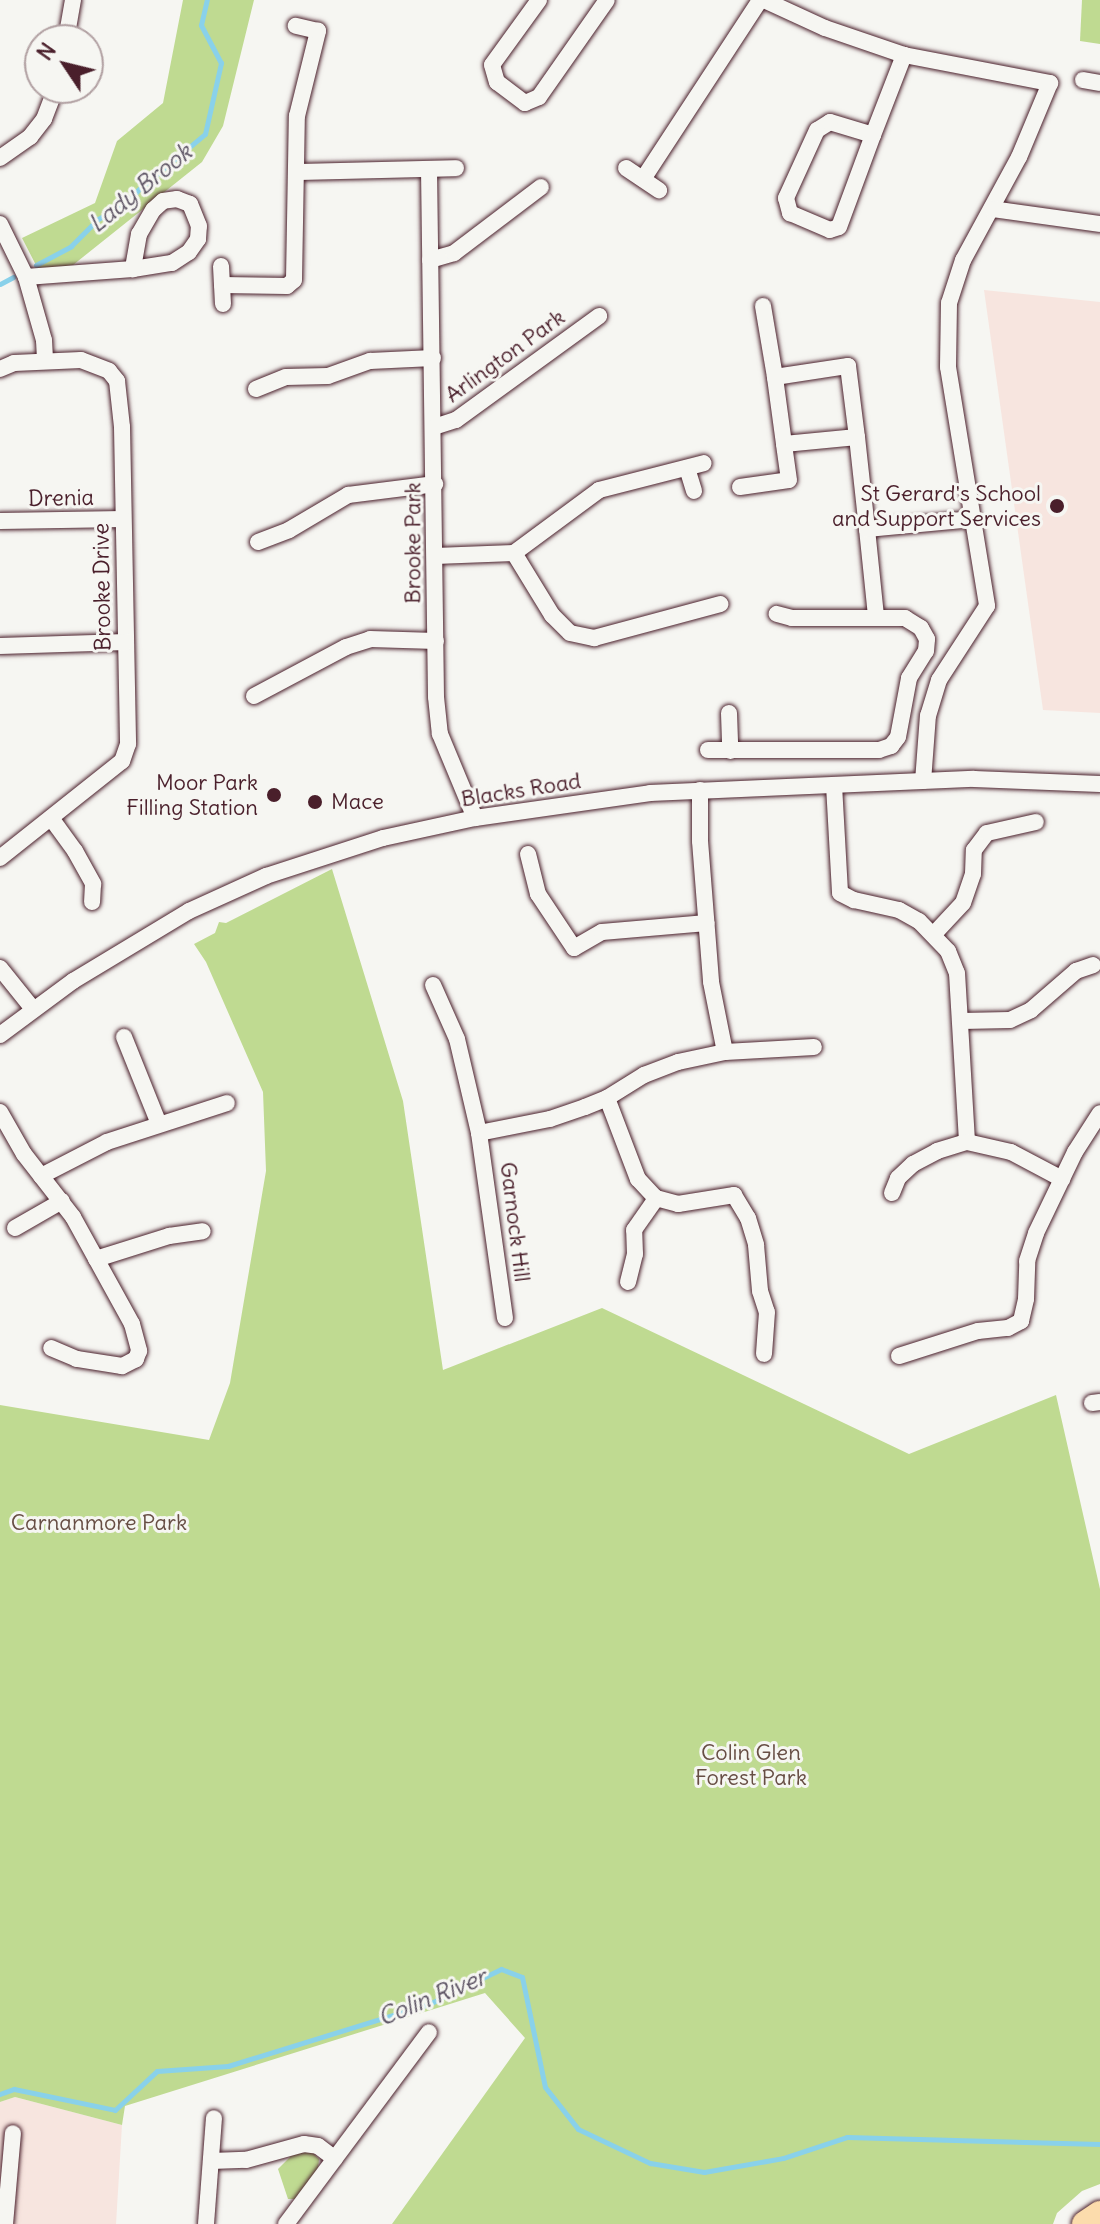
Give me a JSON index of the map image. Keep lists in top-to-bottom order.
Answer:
{
  "streets": {
    "street": [
      "Arlington Park",
      "Drenia",
      "Brooke Park",
      "Brooke Drive",
      "Blacks Road",
      "Garnock Hill"
    ]
  },
  "crossings": [
    ["Arlington Park", "Brooke Park"],
    ["Drenia", "Brooke Drive"],
    ["Brooke Park", "Blacks Road"]
  ],
  "water": ["Lady Brook", "Colin River"],
  "parks": ["Carnanmore Park", "Colin Glen Forest Park"],
  "places": ["St Gerard's School and Support Services", "Moor Park Filling Station", "Mace"],
  "north": "top left"
}
